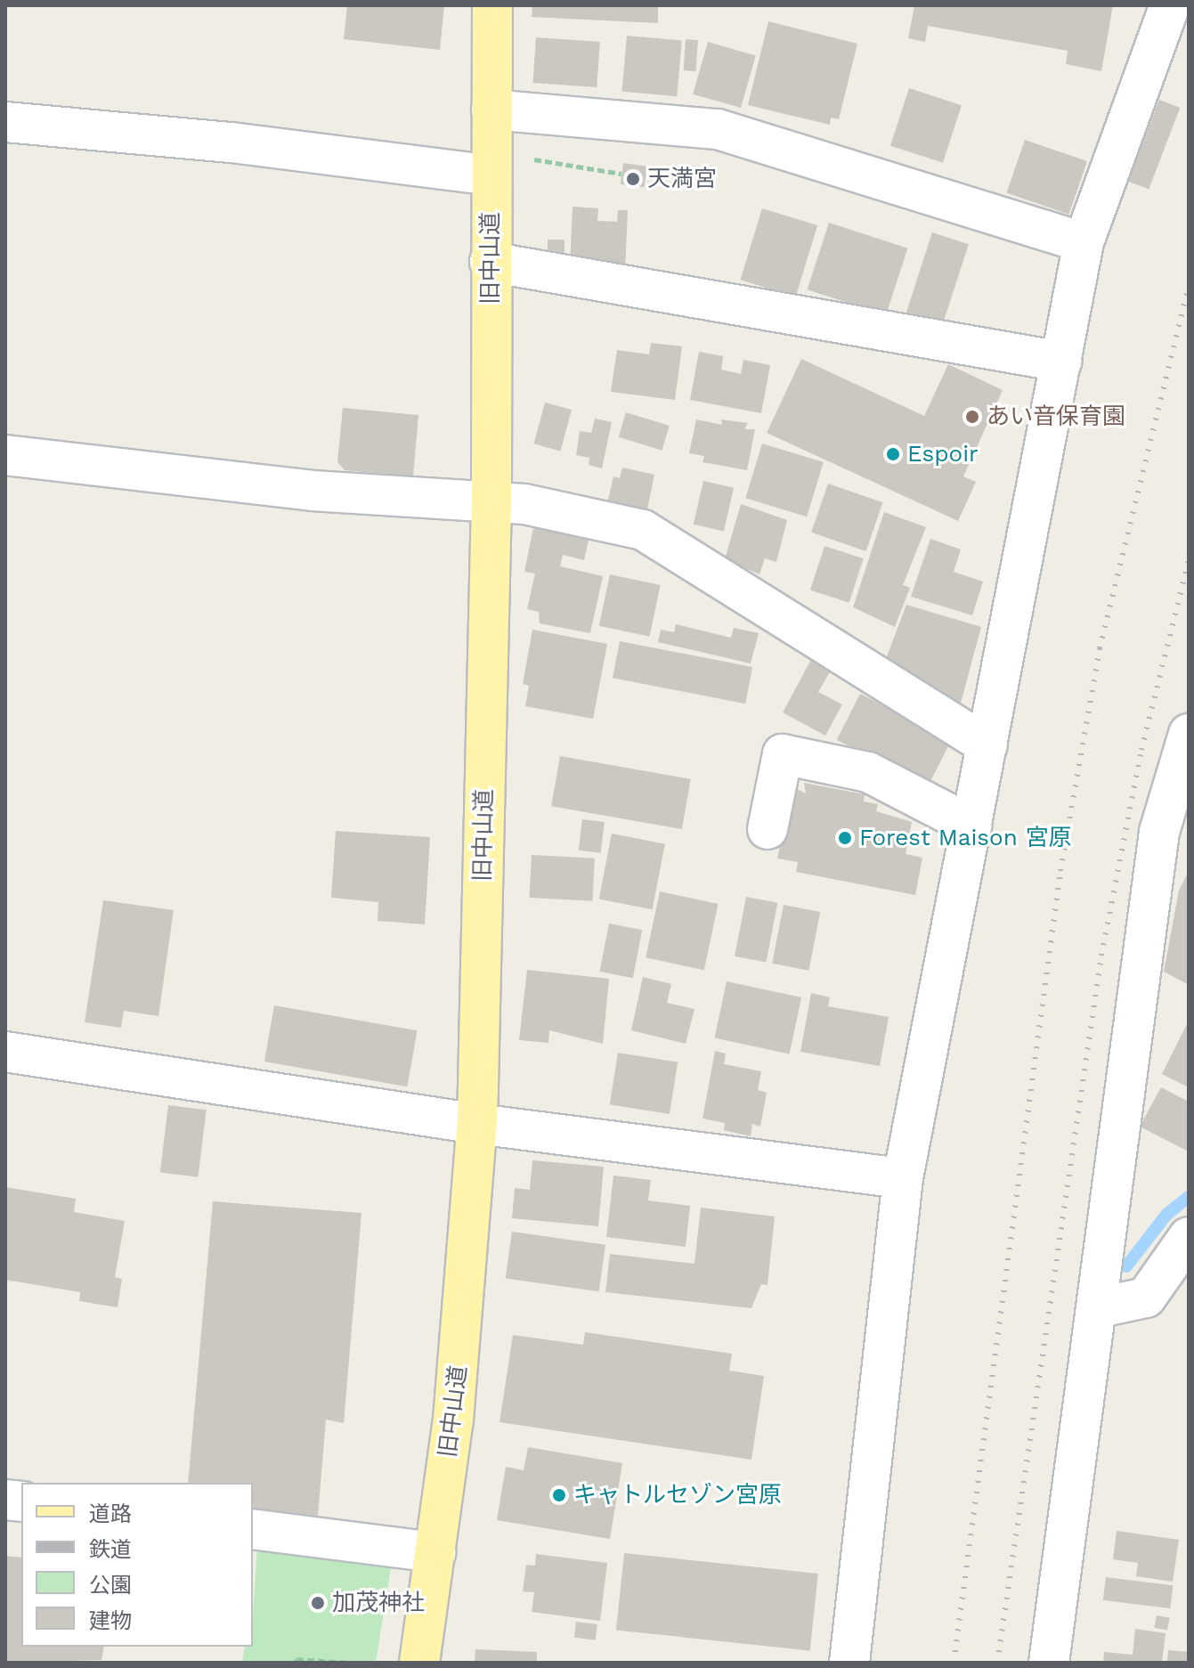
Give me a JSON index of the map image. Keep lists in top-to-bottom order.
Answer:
{
  "streets": {
    "main road": ["旧中山道"]
  },
  "places": [
    "天満宮",
    "あい音保育園",
    "Espoir",
    "Forest Maison 宮原",
    "キャトルセゾン宮原",
    "加茂神社"
  ],
  "legend": [
    "道路",
    "鉄道",
    "公園",
    "建物"
  ]
}
